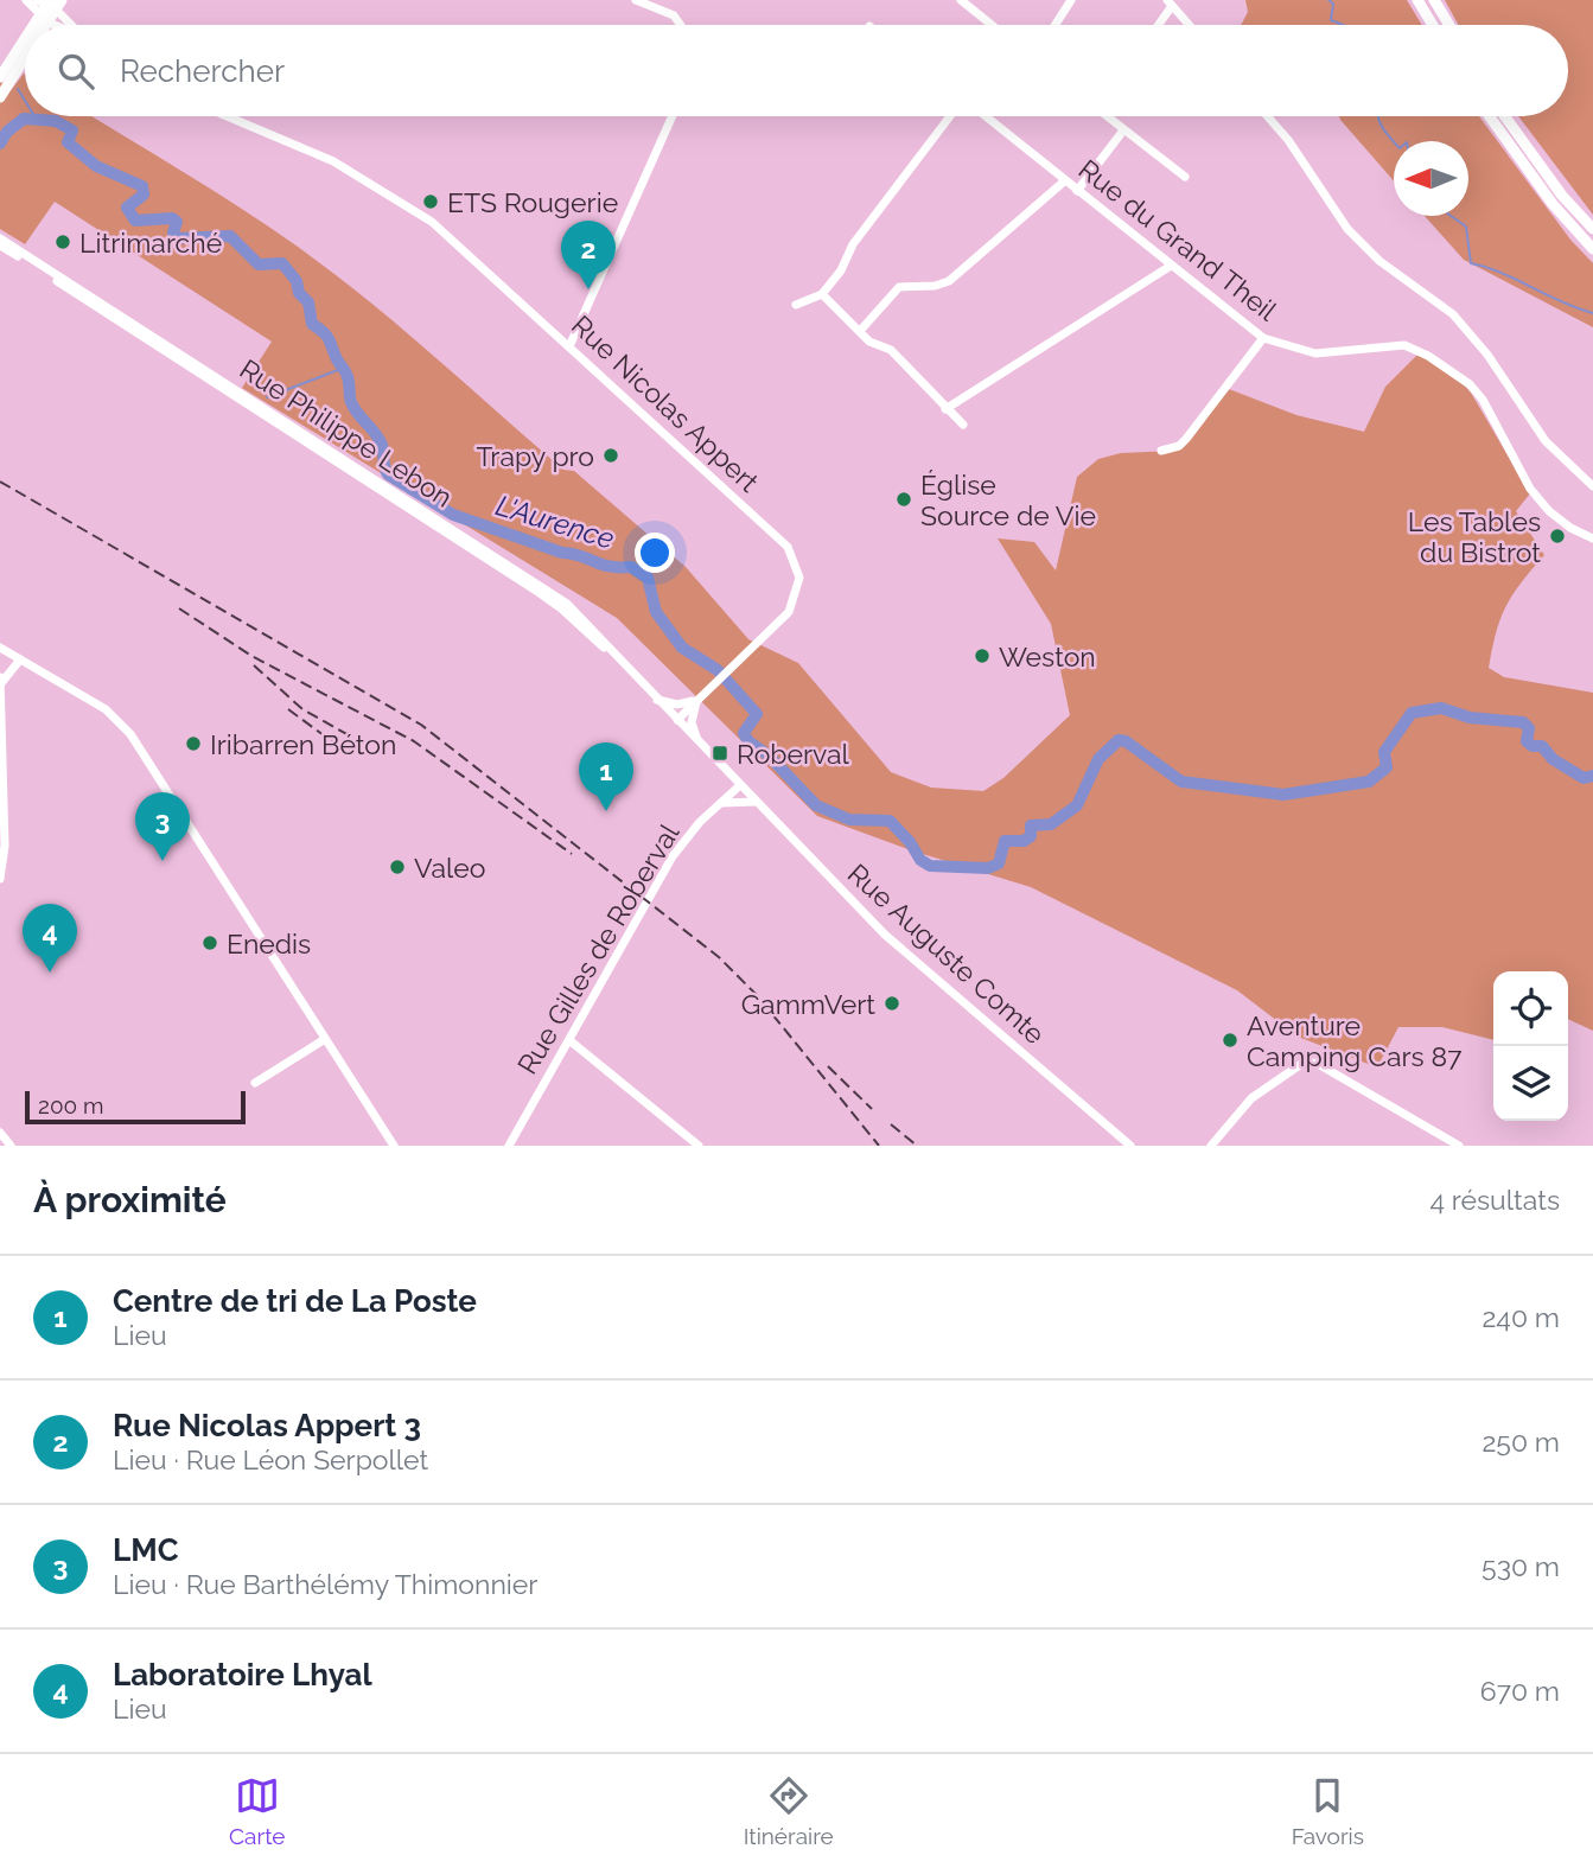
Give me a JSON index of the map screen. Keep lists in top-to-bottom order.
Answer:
{
  "streets": {
    "street": [
      "Rue du Grand Theil",
      "Rue Nicolas Appert",
      "Rue Philippe Lebon",
      "Rue Gilles de Roberval",
      "Rue Auguste Comte"
    ]
  },
  "crossings": [
    ["Rue Nicolas Appert", "Rue Philippe Lebon"],
    ["Rue Philippe Lebon", "Rue Gilles de Roberval"],
    ["Rue Philippe Lebon", "Rue Auguste Comte"],
    ["Rue Gilles de Roberval", "Rue Auguste Comte"]
  ],
  "water": ["L'Aurence"],
  "places": {
    "other": [
      "ETS Rougerie",
      "Litrimarché",
      "Trapy pro",
      "Église Source de Vie",
      "Les Tables du Bistrot",
      "Weston",
      "Iribarren Béton",
      "Valeo",
      "Enedis",
      "GammVert",
      "Aventure Camping Cars 87"
    ],
    "transit": ["Roberval"]
  },
  "scale_bar": "200 m",
  "north": "left",
  "page": {
    "search": "Rechercher",
    "pins": [
      "2",
      "1",
      "3",
      "4"
    ],
    "scale": "200 m",
    "heading": ["À proximité", "4 résultats"],
    "list": [
      {
        "mark": "1",
        "name": "Centre de tri de La Poste",
        "note": "Lieu",
        "value": "240 m"
      },
      {
        "mark": "2",
        "name": "Rue Nicolas Appert 3",
        "note": "Lieu · Rue Léon Serpollet",
        "value": "250 m"
      },
      {
        "mark": "3",
        "name": "LMC",
        "note": "Lieu · Rue Barthélémy Thimonnier",
        "value": "530 m"
      },
      {
        "mark": "4",
        "name": "Laboratoire Lhyal",
        "note": "Lieu",
        "value": "670 m"
      }
    ],
    "nav": ["Carte", "Itinéraire", "Favoris"]
  }
}
